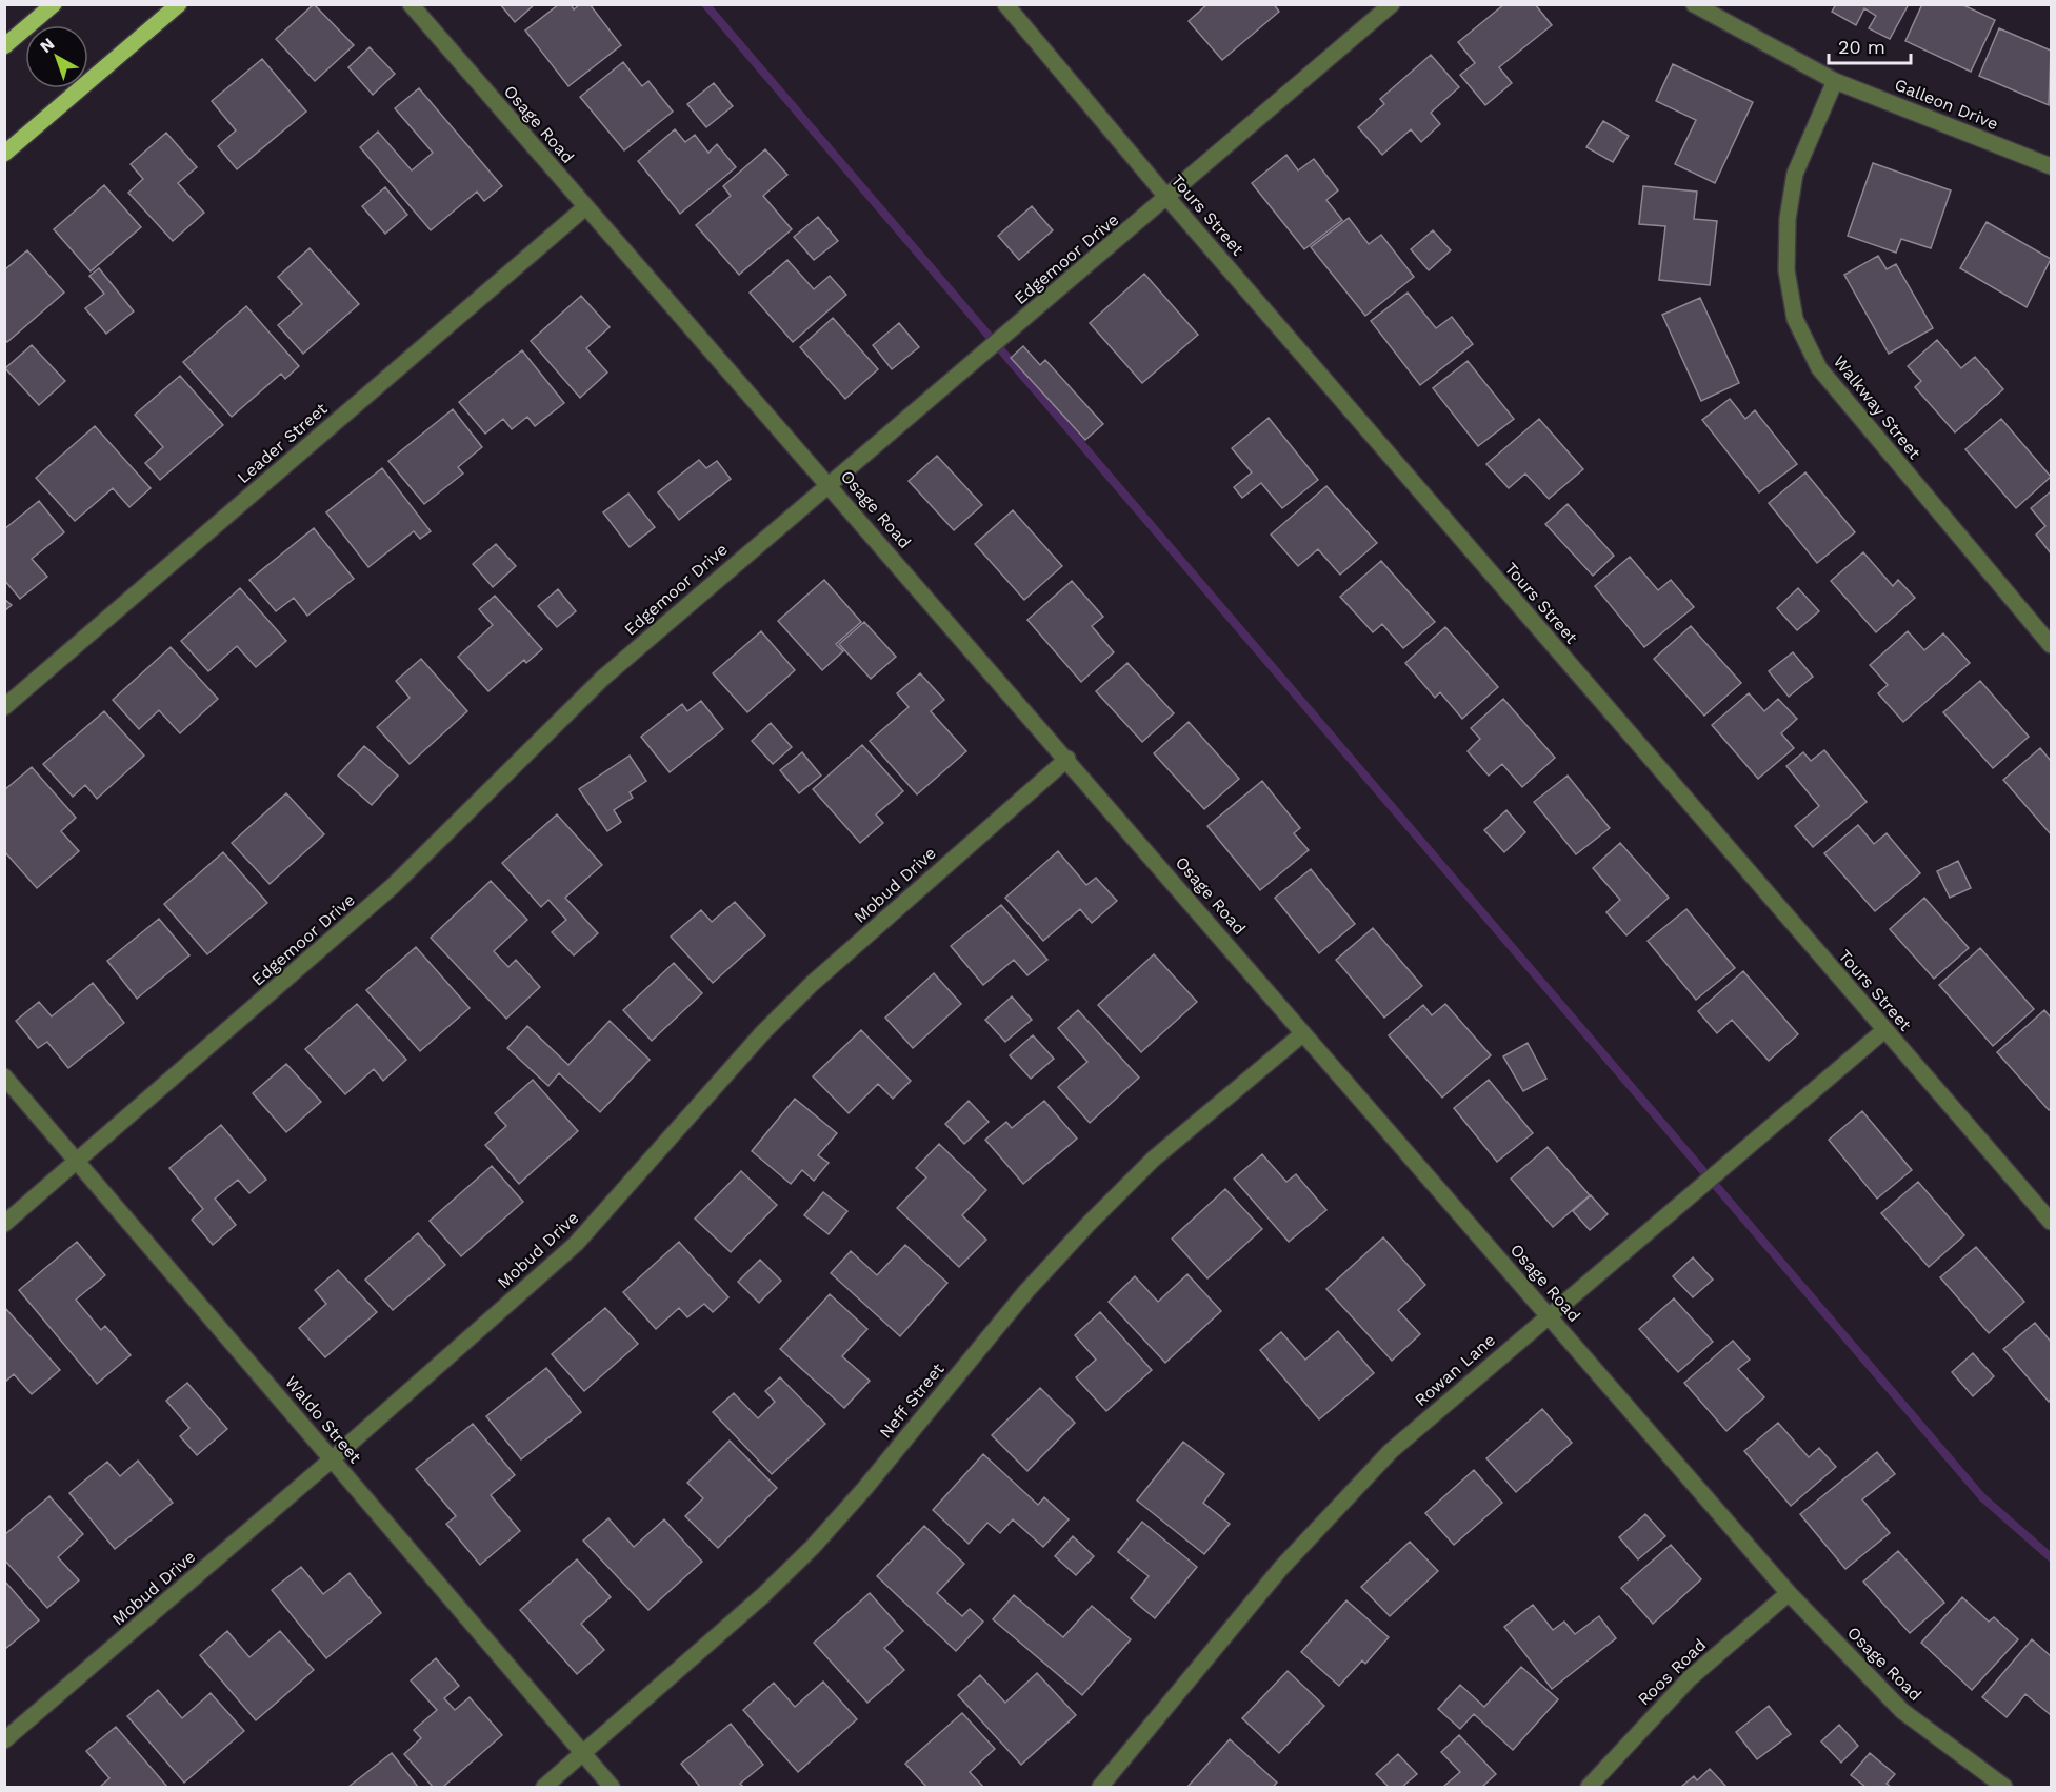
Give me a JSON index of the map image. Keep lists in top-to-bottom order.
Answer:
{
  "streets": {
    "street": [
      "Galleon Drive",
      "Osage Road",
      "Tours Street",
      "Edgemoor Drive",
      "Walkway Street",
      "Leader Street",
      "Mobud Drive",
      "Rowan Lane",
      "Neff Street",
      "Waldo Street",
      "Roos Road"
    ]
  },
  "crossings": [
    ["Galleon Drive", "Walkway Street"],
    ["Osage Road", "Edgemoor Drive"],
    ["Osage Road", "Leader Street"],
    ["Osage Road", "Mobud Drive"],
    ["Osage Road", "Rowan Lane"],
    ["Osage Road", "Neff Street"],
    ["Osage Road", "Roos Road"],
    ["Tours Street", "Edgemoor Drive"],
    ["Tours Street", "Rowan Lane"],
    ["Edgemoor Drive", "Waldo Street"],
    ["Mobud Drive", "Waldo Street"],
    ["Neff Street", "Waldo Street"]
  ],
  "scale_bar": "20 m",
  "north": "top left"
}
